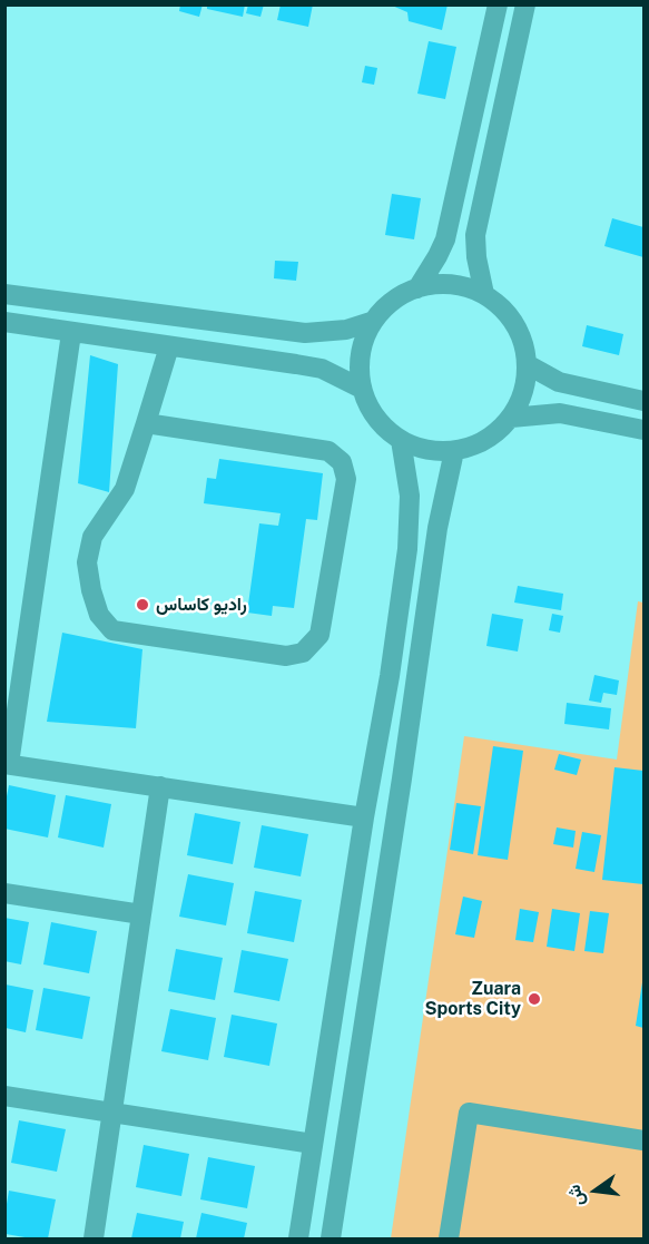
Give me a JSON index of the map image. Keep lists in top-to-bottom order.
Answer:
{
  "places": ["راديو كاساس", "Zuara Sports City"],
  "north": "left"
}
